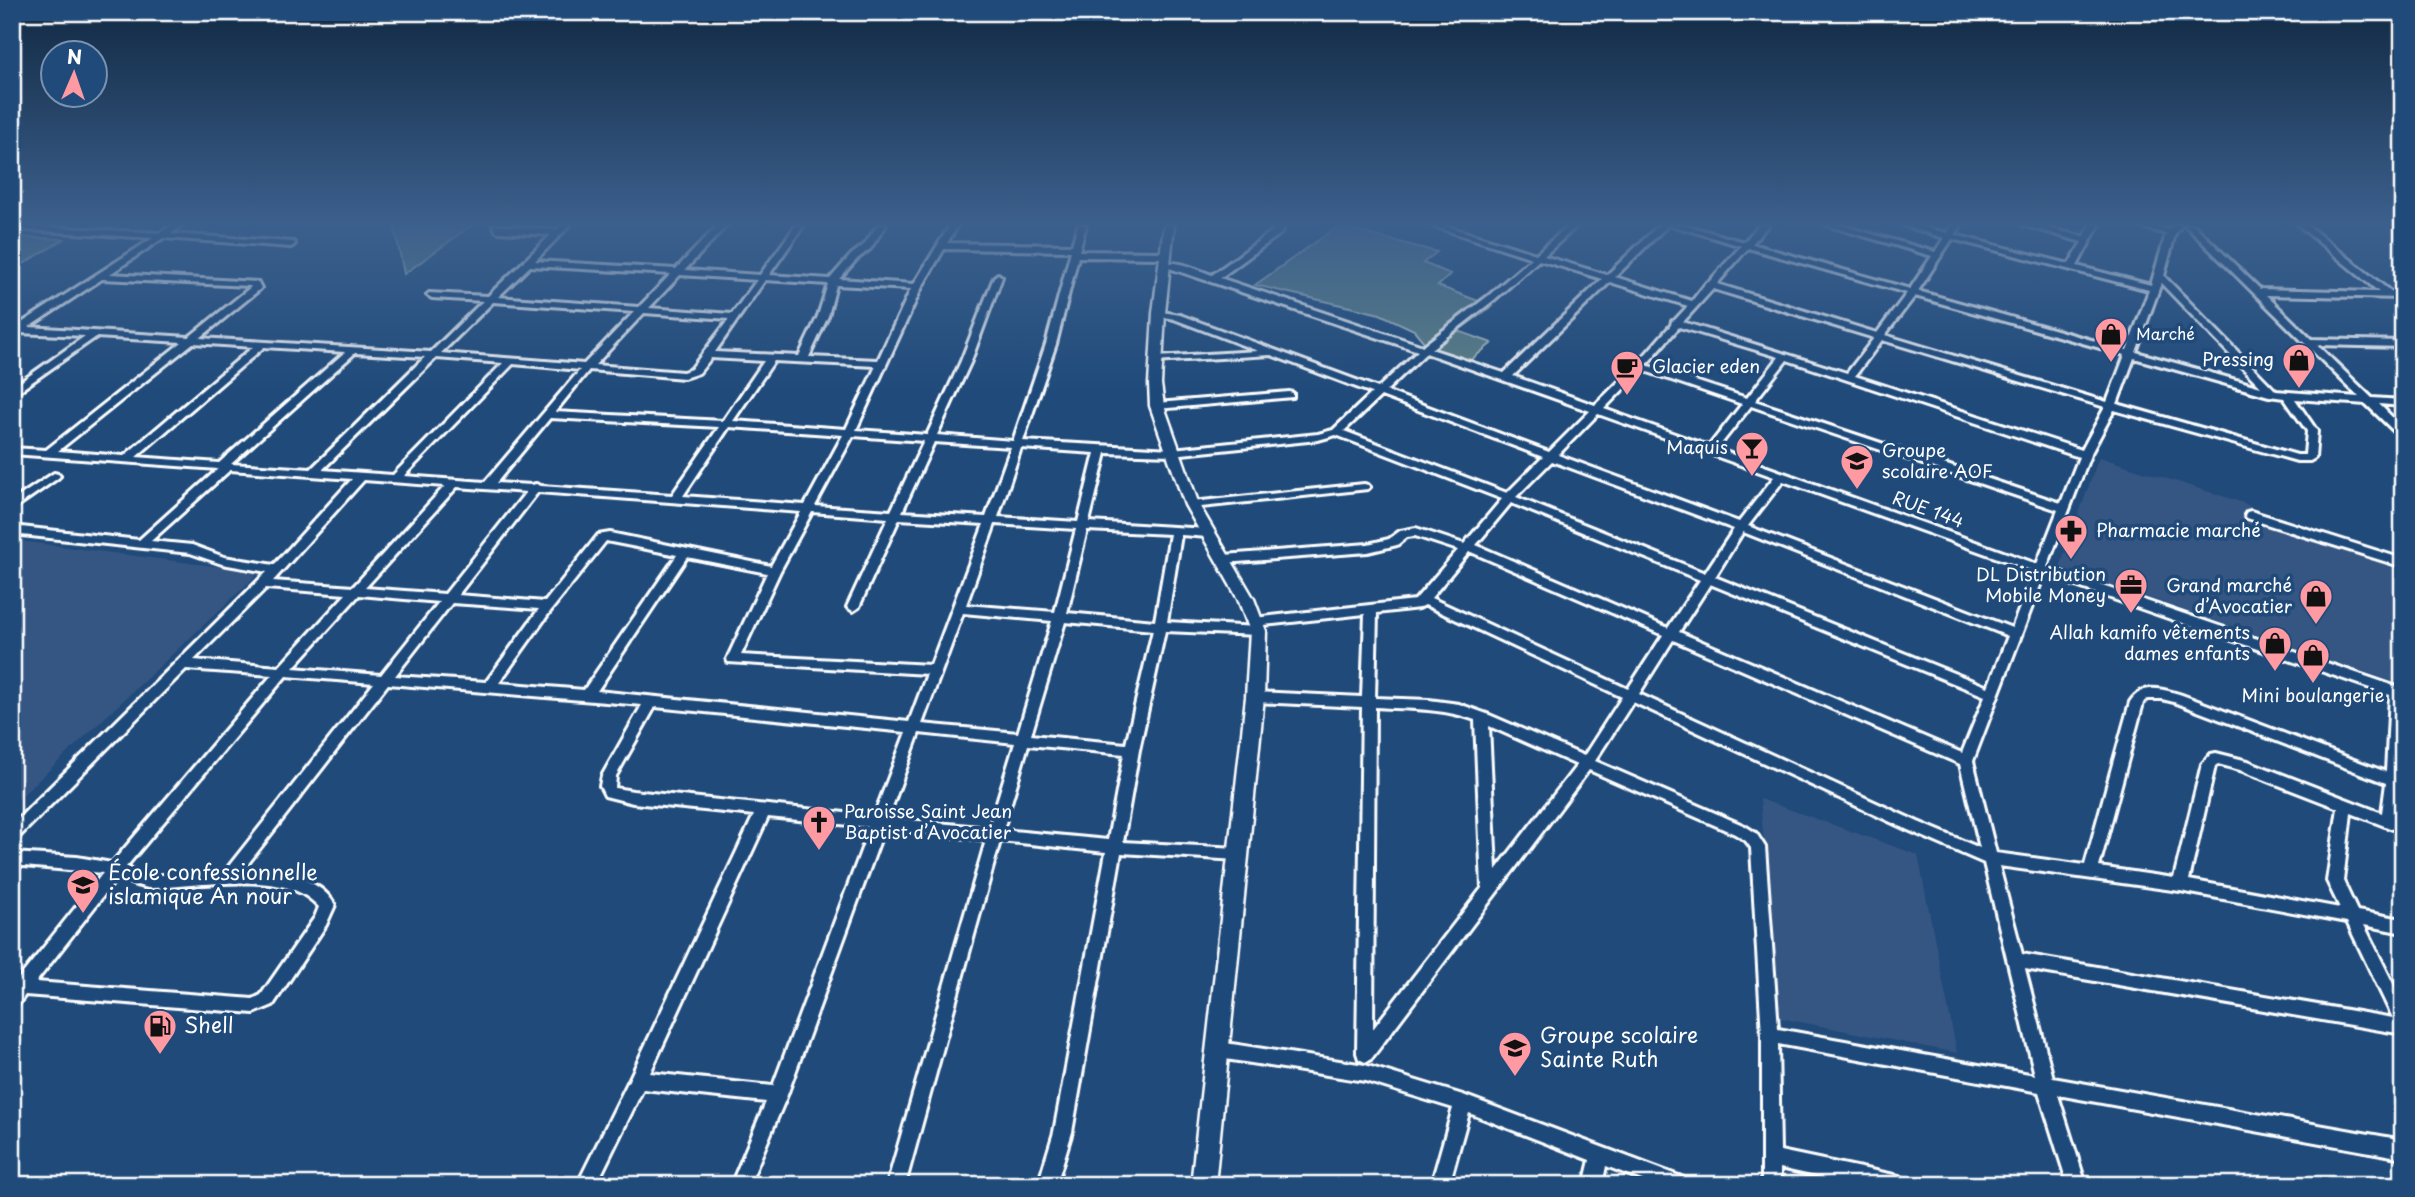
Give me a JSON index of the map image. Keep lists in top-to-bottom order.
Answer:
{
  "streets": {
    "street": ["RUE 144"]
  },
  "places": {
    "shop": [
      "Marché",
      "Pressing",
      "Grand marché d’Avocatier",
      "Allah kamifo vêtements dames enfants",
      "Mini boulangerie"
    ],
    "cafe": ["Glacier eden"],
    "bar": ["Maquis"],
    "school or university": ["Groupe scolaire AOF", "École confessionnelle islamique An nour", "Groupe scolaire Sainte Ruth"],
    "pharmacy": ["Pharmacie marché"],
    "office": ["DL Distribution Mobile Money"],
    "church": ["Paroisse Saint Jean Baptist d’Avocatier"],
    "fuel station": ["Shell"]
  },
  "north": "top"
}
